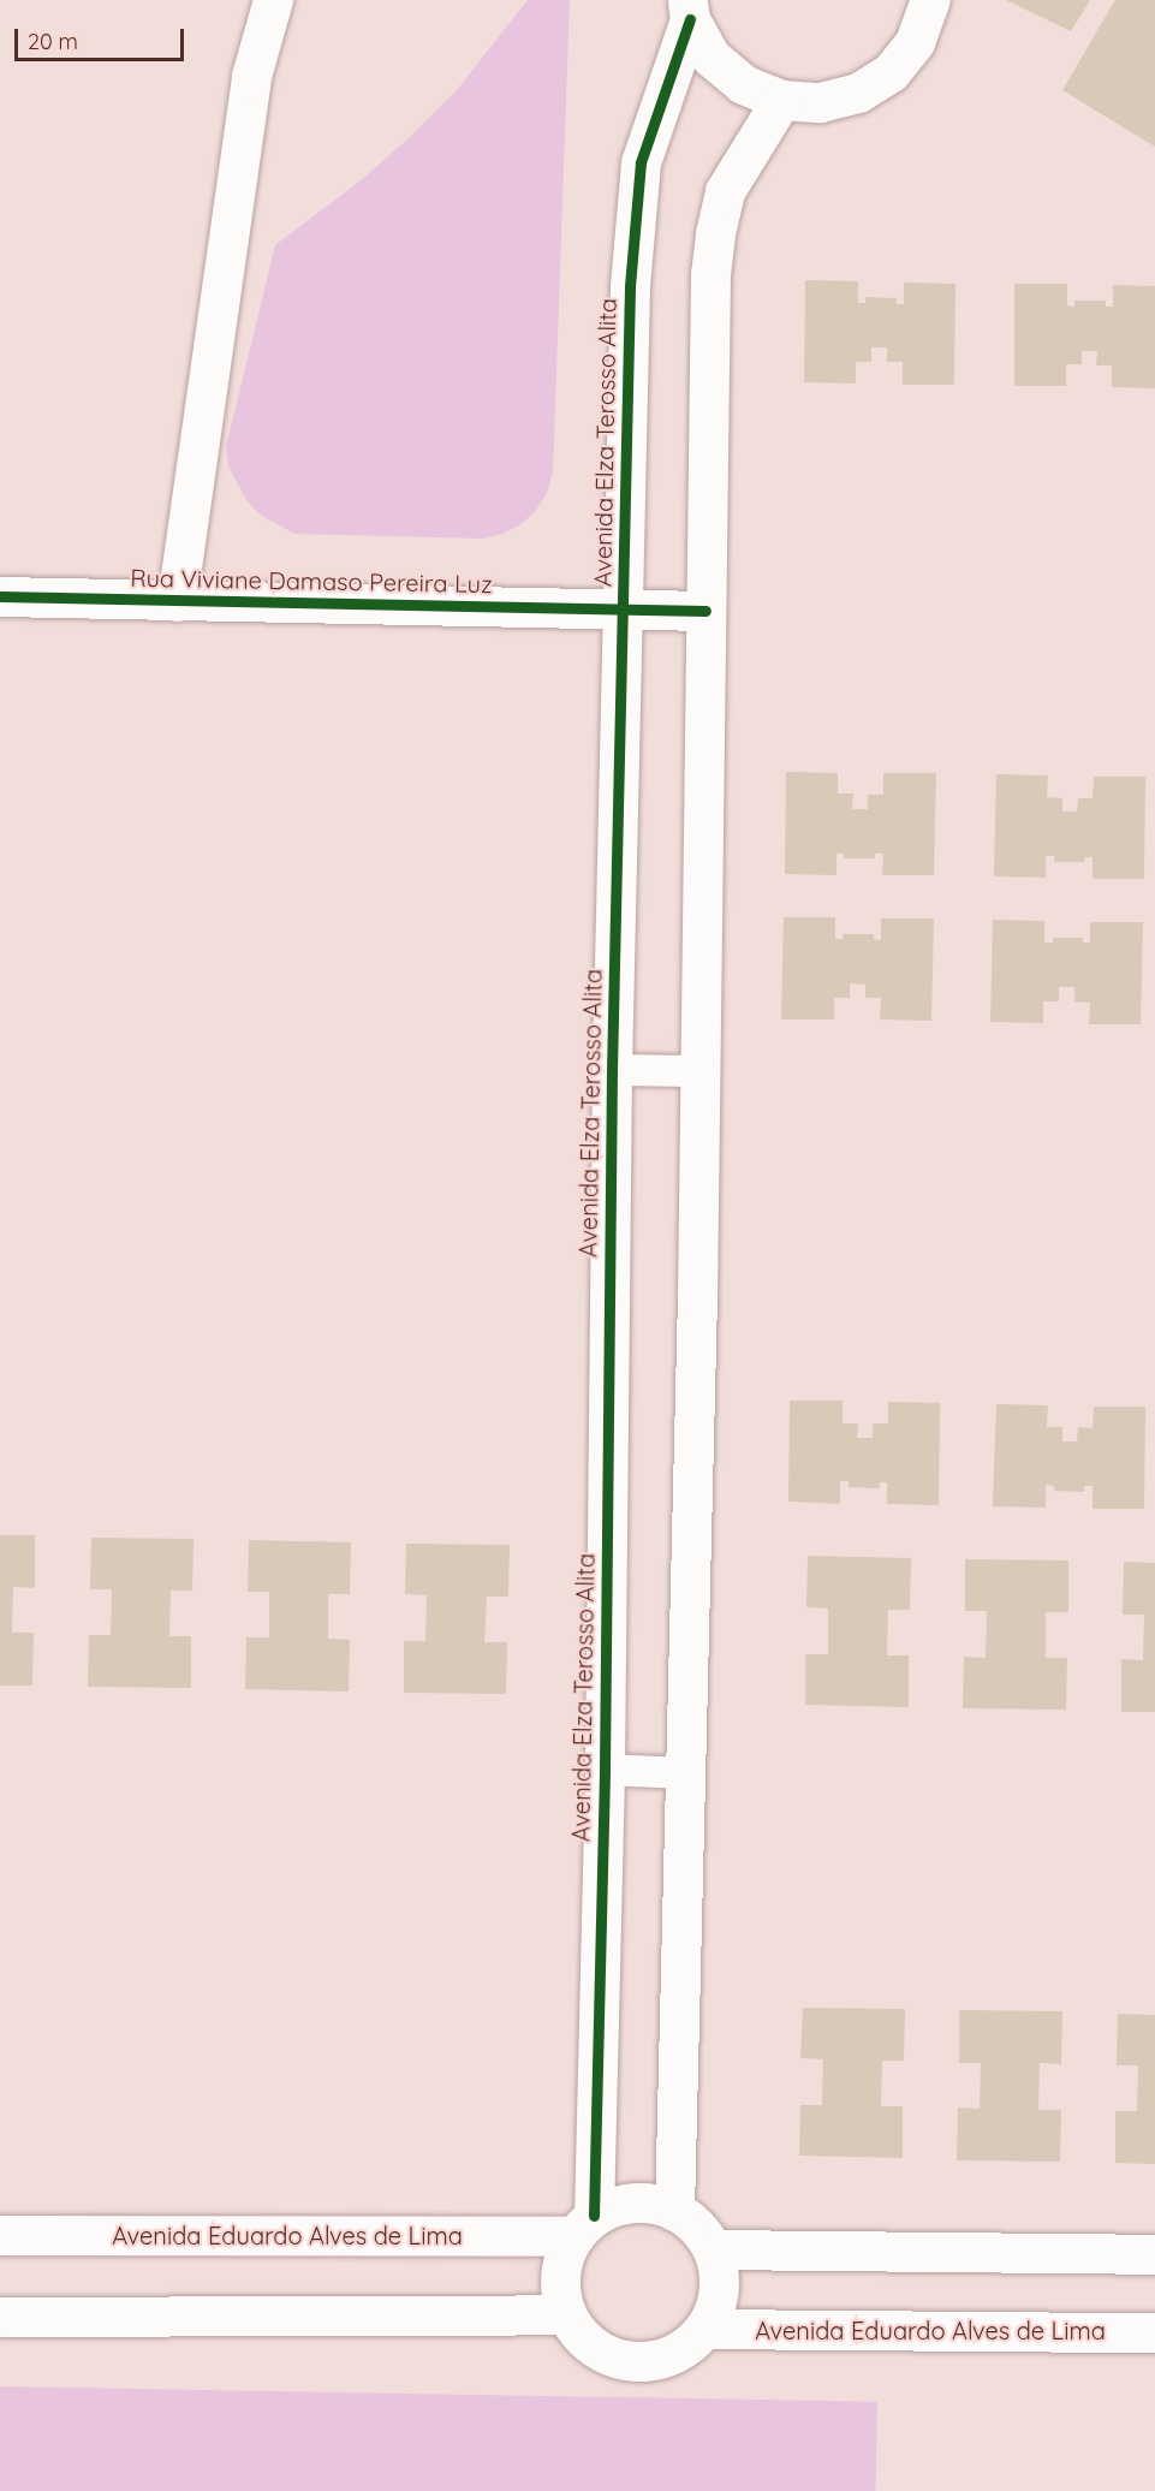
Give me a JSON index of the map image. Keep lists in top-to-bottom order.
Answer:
{
  "streets": {
    "street": ["Avenida Elza Terosso Alita", "Rua Viviane Damaso Pereira Luz", "Avenida Eduardo Alves de Lima"]
  },
  "crossings": [
    ["Avenida Elza Terosso Alita", "Rua Viviane Damaso Pereira Luz"],
    ["Avenida Elza Terosso Alita", "Avenida Eduardo Alves de Lima"]
  ],
  "scale_bar": "20 m"
}
